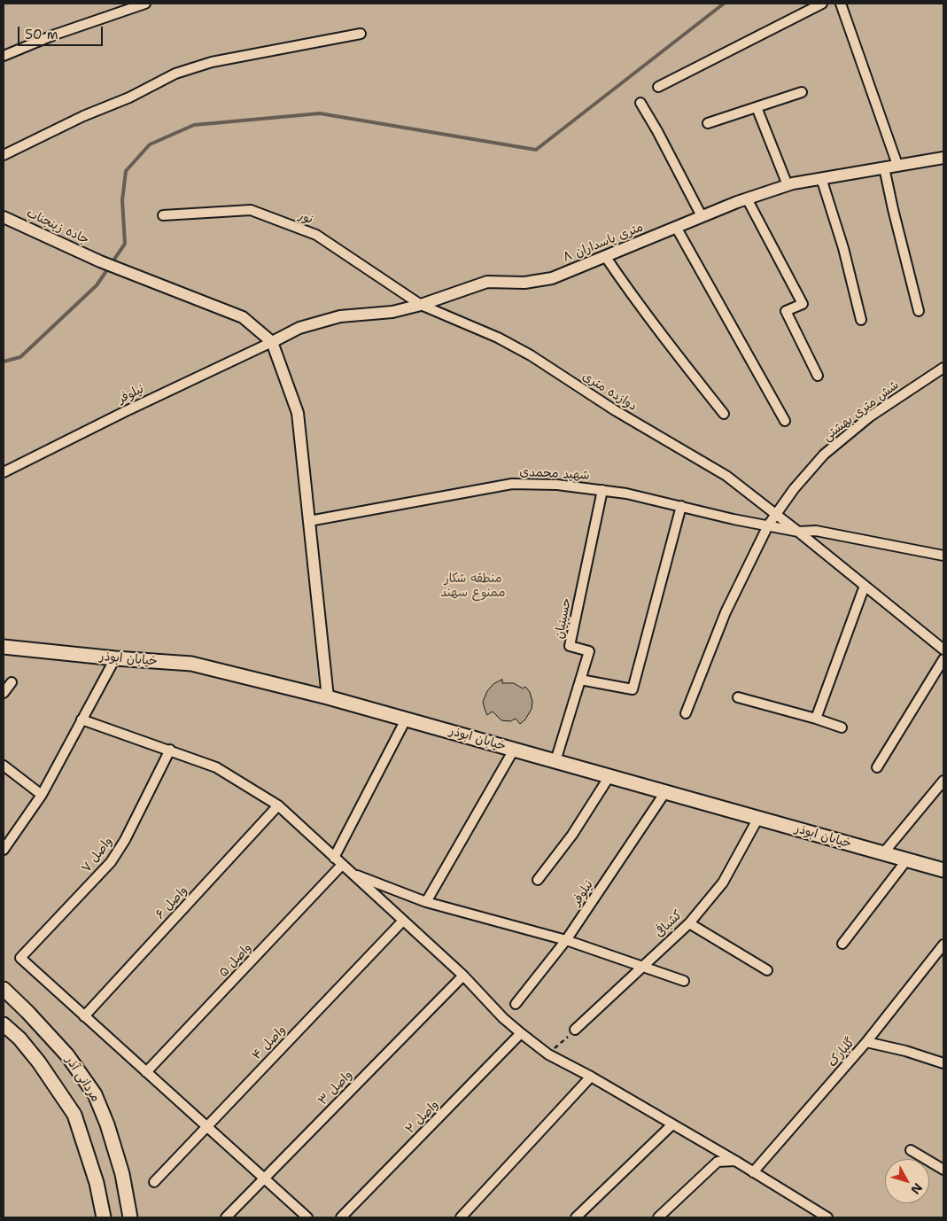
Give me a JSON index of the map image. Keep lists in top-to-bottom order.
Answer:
{
  "streets": {
    "main road": ["خیابان ابوذر", "مردانی آذر"],
    "street": [
      "نور",
      "جاده زینجناب",
      "۸ متری پاسداران",
      "دوازده متری",
      "نیلوفر",
      "شش متری بهشتی",
      "شهید محمدی",
      "حسینیان",
      "واصل ۷",
      "واصل ۶",
      "کشبافی",
      "واصل ۵",
      "واصل ۴",
      "گلپارک",
      "واصل ۳",
      "واصل ۲"
    ]
  },
  "crossings": [
    ["نور", "۸ متری پاسداران"],
    ["نور", "دوازده متری"],
    ["جاده زینجناب", "۸ متری پاسداران"],
    ["جاده زینجناب", "نیلوفر"],
    ["۸ متری پاسداران", "دوازده متری"],
    ["۸ متری پاسداران", "نیلوفر"],
    ["دوازده متری", "شش متری بهشتی"],
    ["دوازده متری", "شهید محمدی"],
    ["نیلوفر", "خیابان ابوذر"],
    ["شش متری بهشتی", "شهید محمدی"],
    ["شهید محمدی", "حسینیان"],
    ["حسینیان", "خیابان ابوذر"],
    ["خیابان ابوذر", "کشبافی"],
    ["واصل ۷", "واصل ۶"]
  ],
  "parks": ["منطقه شکار ممنوع سهند"],
  "scale_bar": "50 m",
  "north": "bottom right"
}
